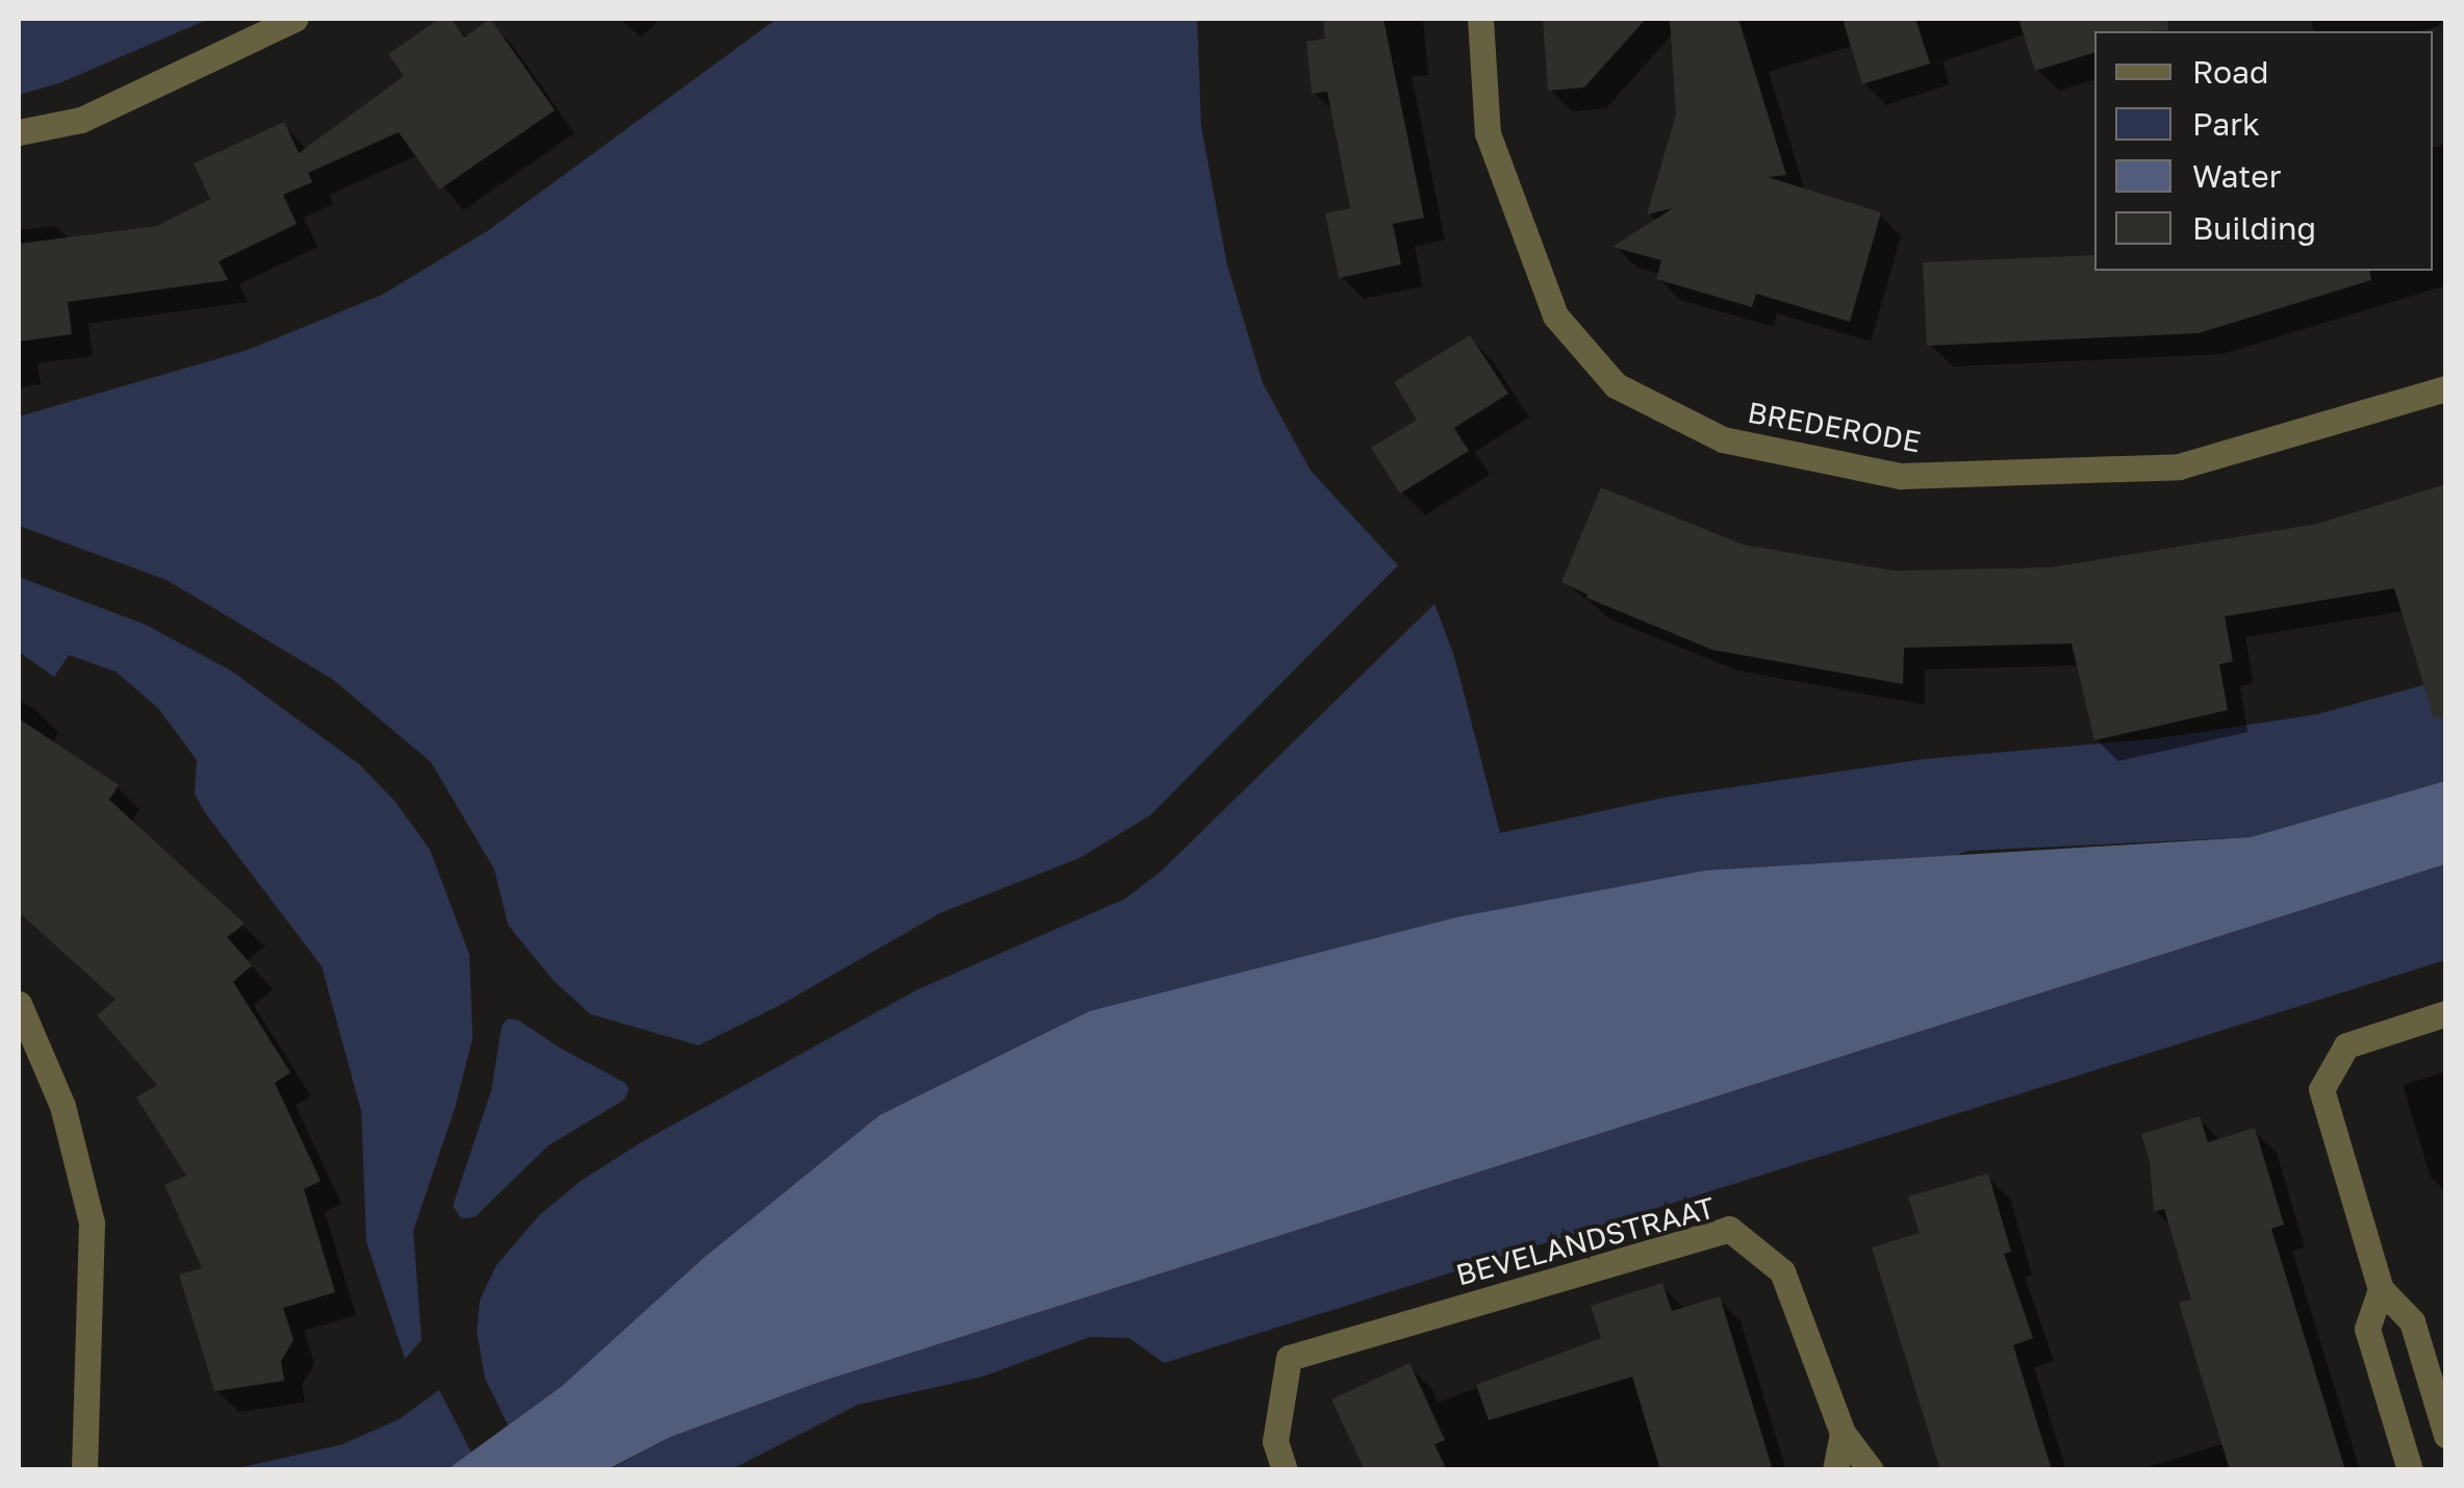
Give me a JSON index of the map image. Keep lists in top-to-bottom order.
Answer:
{
  "streets": {
    "street": ["BREDERODE", "BEVELANDSTRAAT"]
  },
  "legend": [
    "Road",
    "Park",
    "Water",
    "Building"
  ]
}
